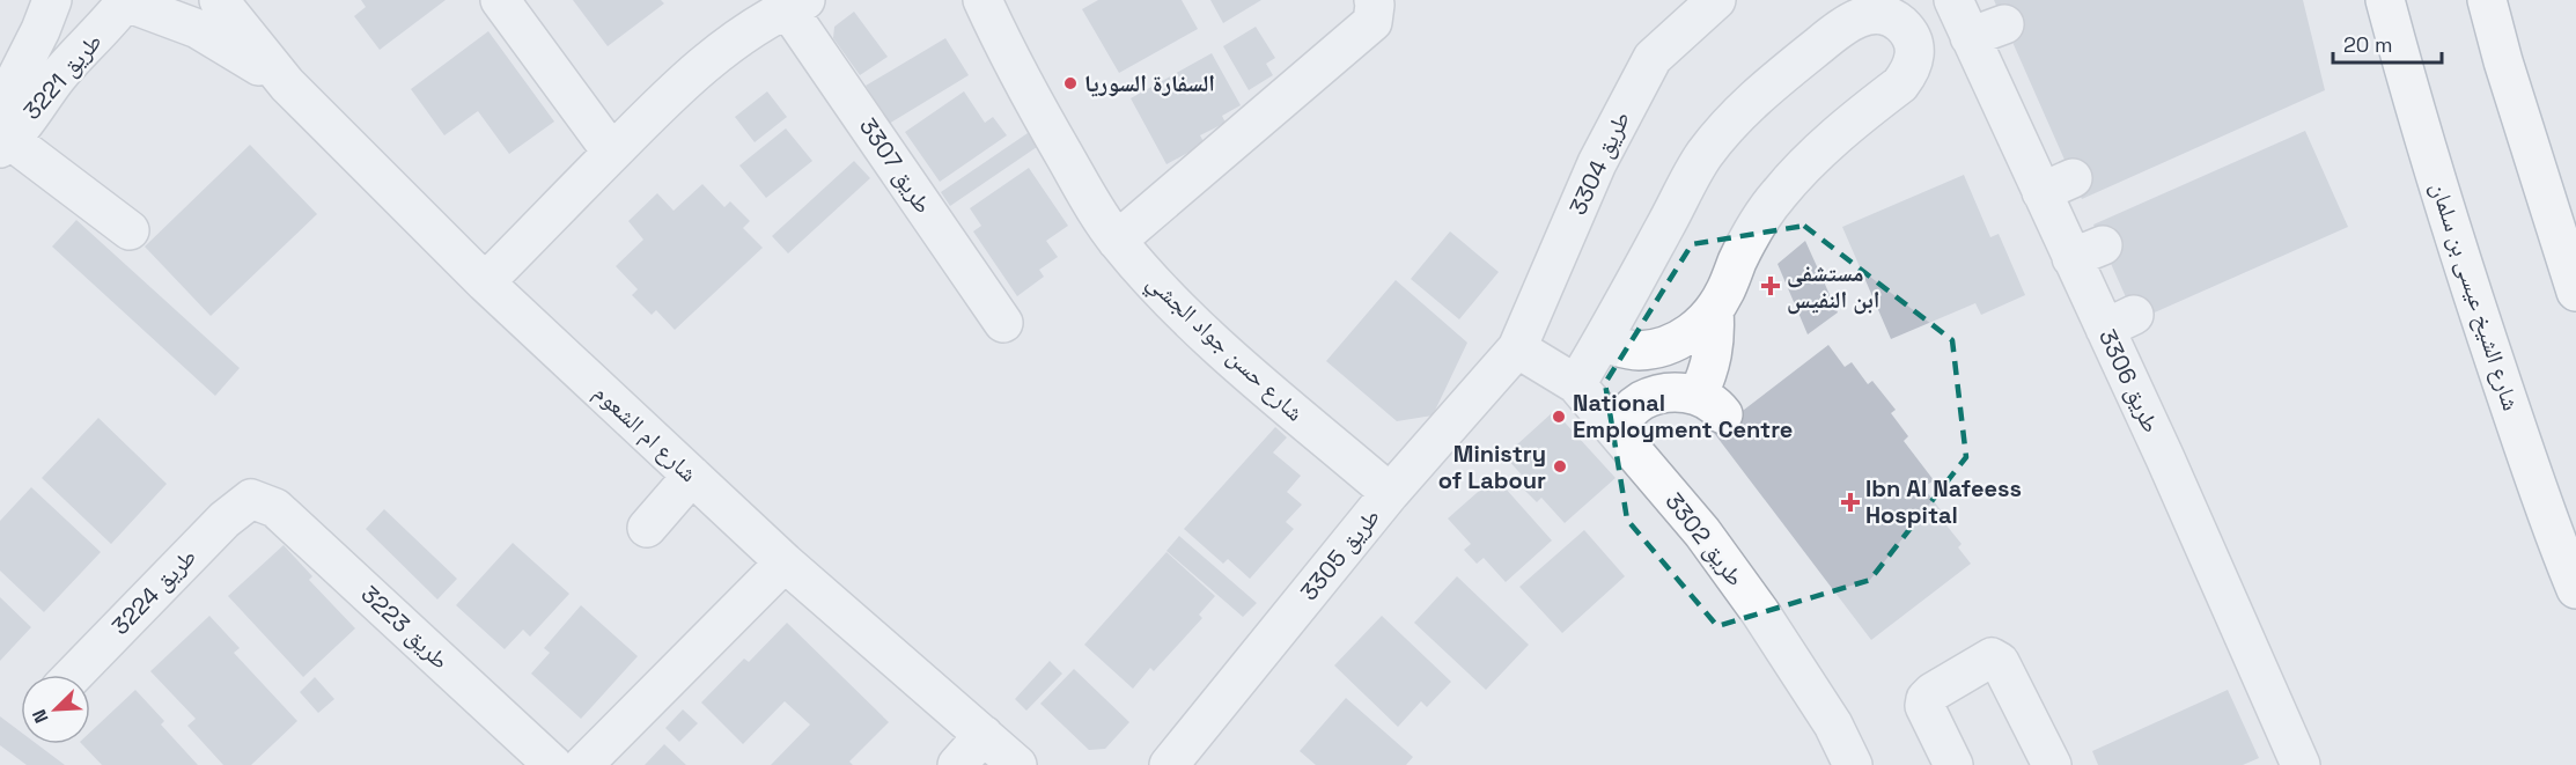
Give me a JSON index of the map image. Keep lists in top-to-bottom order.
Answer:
{
  "streets": {
    "highway": ["شارع الشيخ عيسى بن سلمان"],
    "street": [
      "طريق 3221",
      "طريق 3304",
      "طريق 3307",
      "شارع حسن جواد الجشي",
      "طريق 3306",
      "شارع ام الشعوم",
      "طريق 3302",
      "طريق 3305",
      "طريق 3224",
      "طريق 3223"
    ]
  },
  "crossings": [
    ["طريق 3221", "شارع ام الشعوم"],
    ["طريق 3304", "طريق 3302"],
    ["طريق 3304", "طريق 3305"],
    ["طريق 3307", "شارع ام الشعوم"],
    ["شارع حسن جواد الجشي", "طريق 3305"],
    ["طريق 3302", "طريق 3305"],
    ["طريق 3224", "طريق 3223"]
  ],
  "places": {
    "other": ["السفارة السوريا", "National Employment Centre", "Ministry of Labour"],
    "health": ["مستشفى ابن النفيس", "Ibn Al Nafeess Hospital"]
  },
  "scale_bar": "20 m",
  "north": "bottom left"
}
